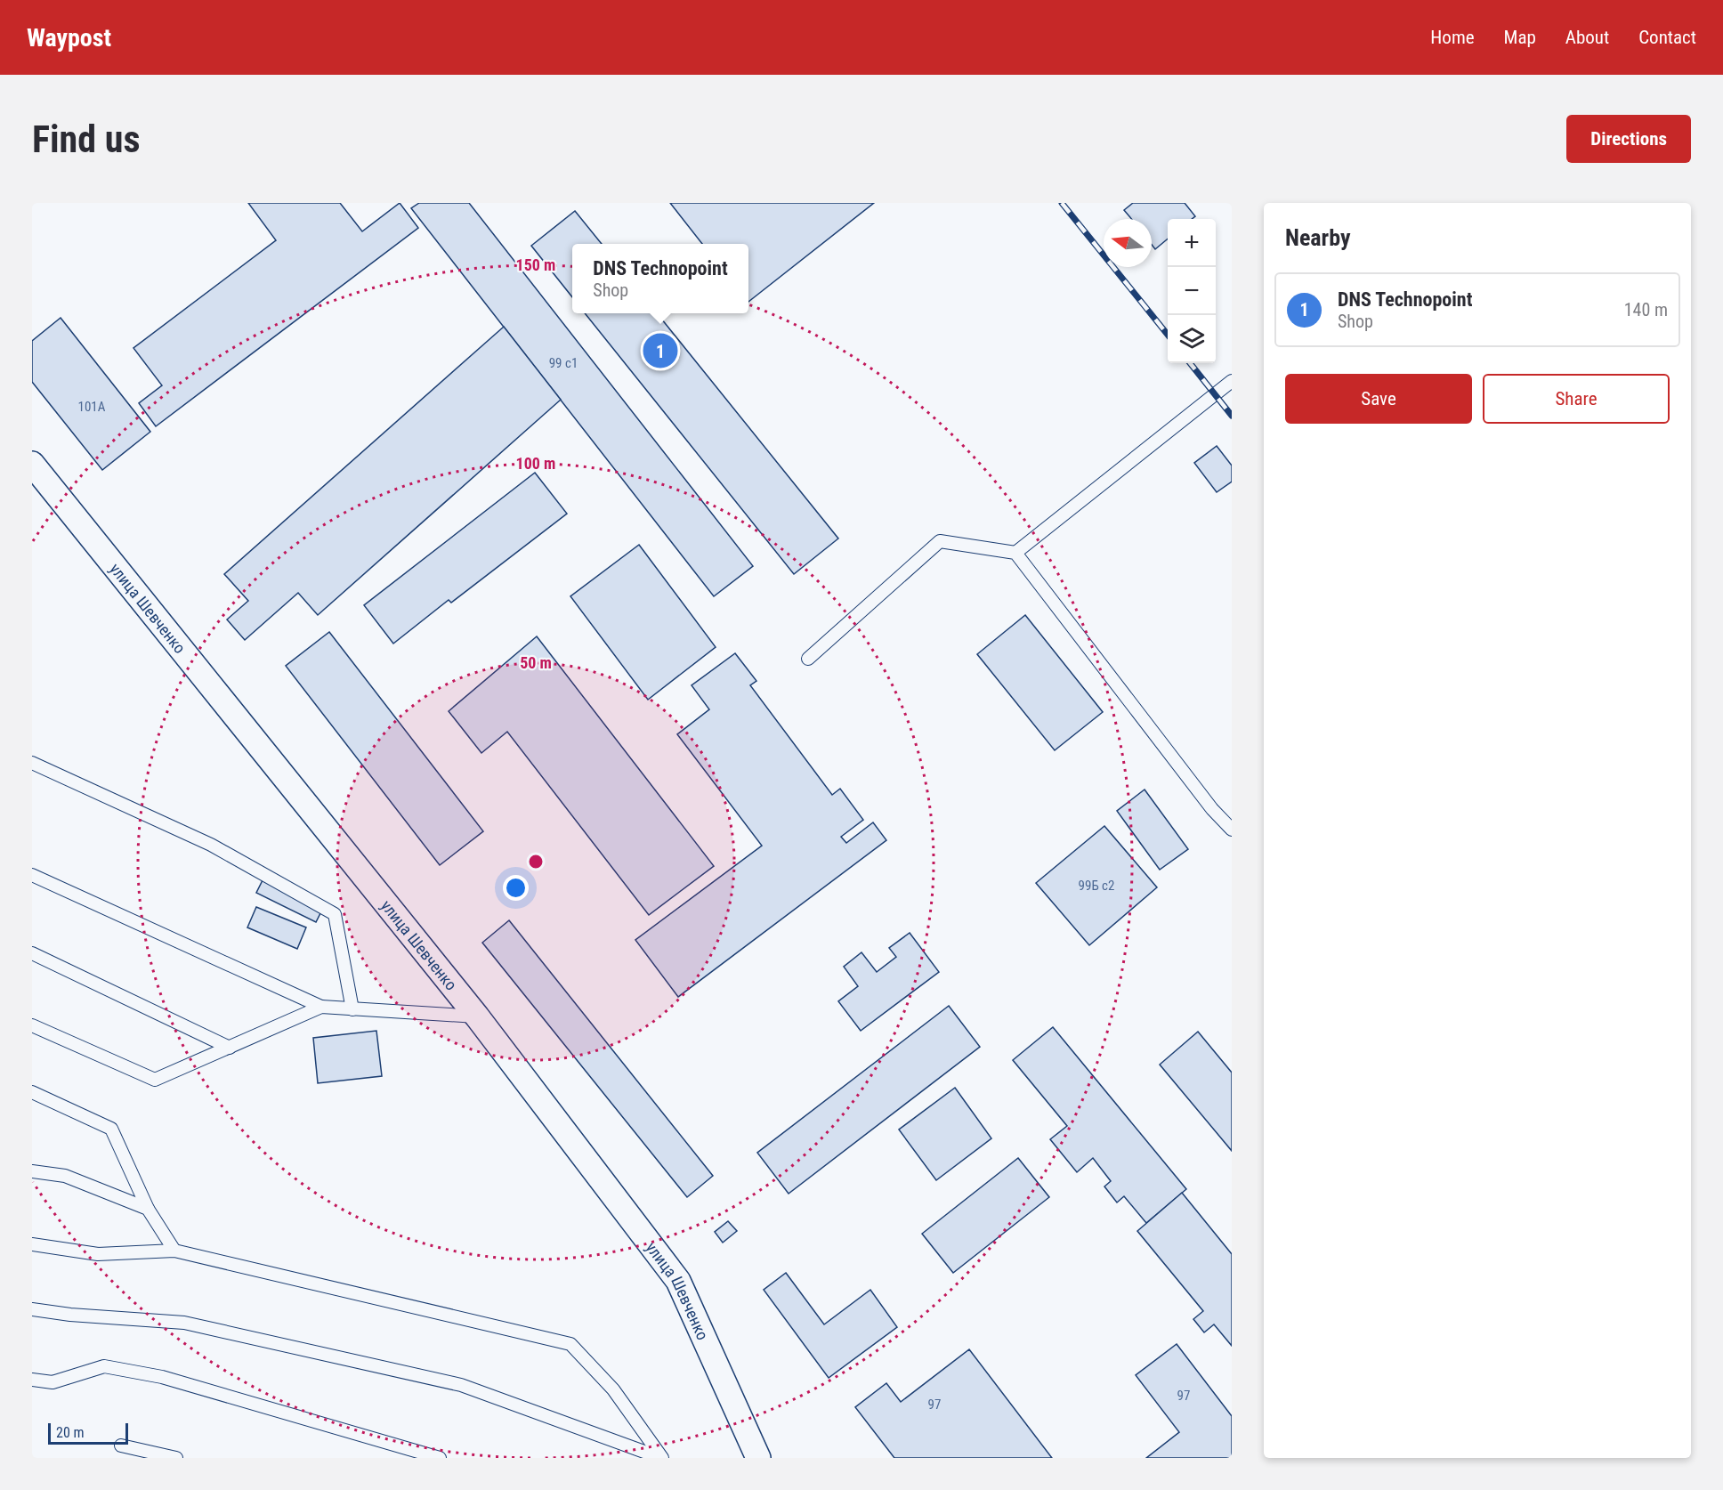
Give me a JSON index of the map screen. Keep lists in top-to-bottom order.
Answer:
{
  "streets": {
    "street": ["улица Шевченко"]
  },
  "house_numbers": [
    "99 с1",
    "101А",
    "99Б с2",
    "97",
    "97"
  ],
  "scale_bar": "20 m",
  "north": "left",
  "page": {
    "header": "Waypost",
    "nav": [
      "Home",
      "Map",
      "About",
      "Contact"
    ],
    "buttons": [
      "Directions",
      ["Save", "Share"]
    ],
    "title": "Find us",
    "heading": "Nearby",
    "map_buttons": ["+", "−"],
    "popup": ["DNS Technopoint", "Shop"],
    "list": [
      {
        "mark": "1",
        "name": "DNS Technopoint",
        "note": "Shop",
        "value": "140 m"
      }
    ],
    "pins": "1",
    "scale": "20 m"
  },
  "rings": ["150 m", "100 m", "50 m"]
}
